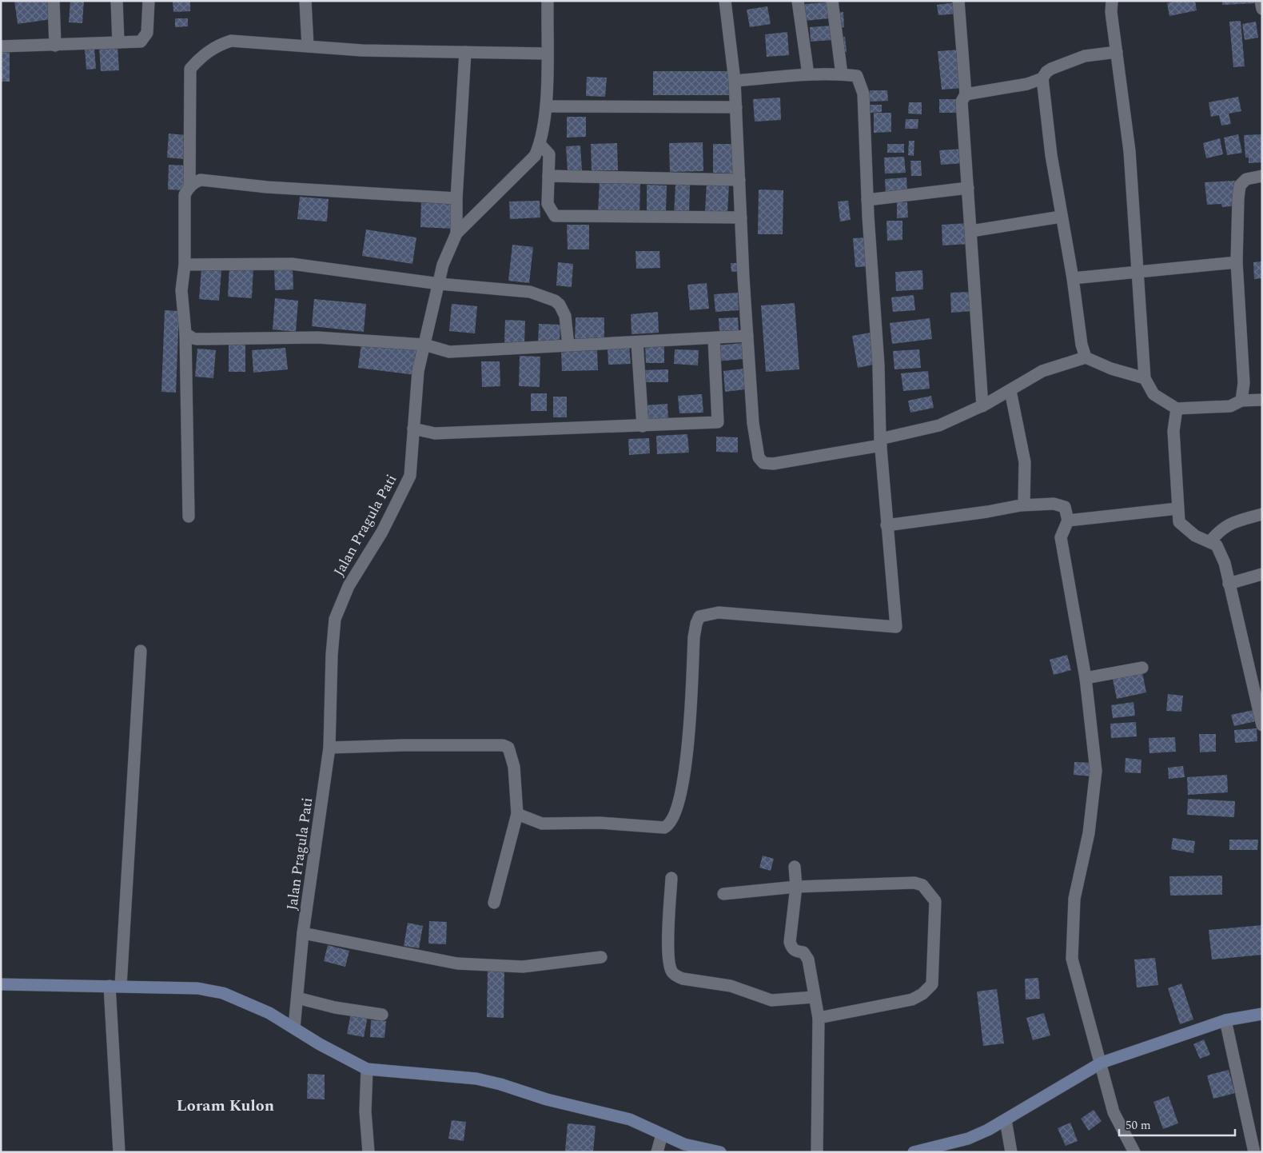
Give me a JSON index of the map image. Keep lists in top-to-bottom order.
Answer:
{
  "streets": {
    "street": ["Jalan Pragula Pati"]
  },
  "districts": ["Loram Kulon"],
  "scale_bar": "50 m"
}
